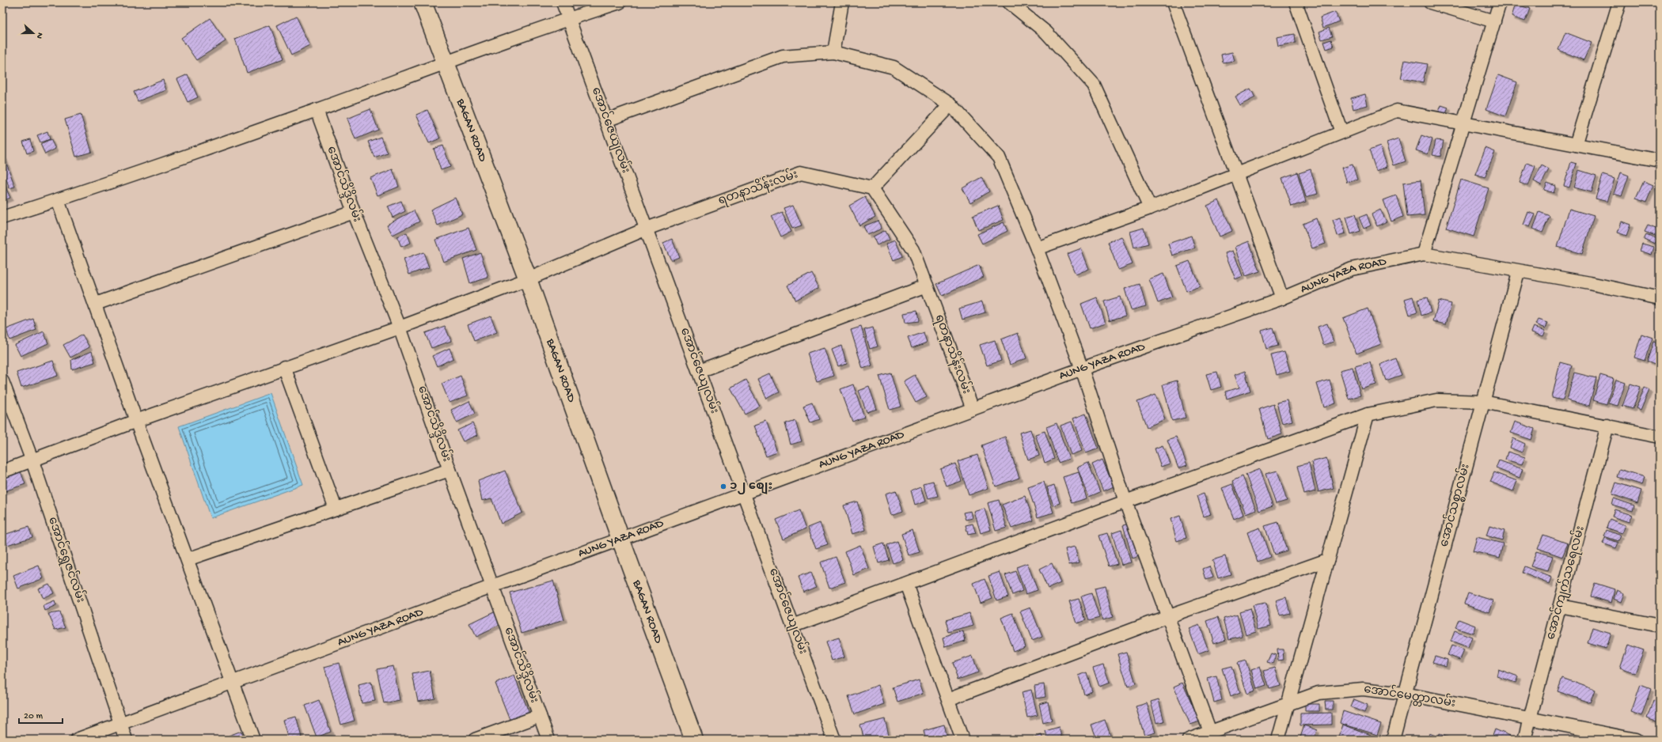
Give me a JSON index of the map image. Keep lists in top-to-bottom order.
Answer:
{
  "streets": {
    "street": [
      "BAGAN ROAD",
      "အောင်ဇေယျလမ်း",
      "အောင်သိဒ္ဒိလမ်း",
      "ရတနာသိန်းလမ်း",
      "AUNG YAZA ROAD",
      "အောင်သစ္စာလမ်း",
      "အောင်ရွှေဇင်လမ်း",
      "အောင်ကျက်သရေလမ်း",
      "အောင်မေတ္တာလမ်း"
    ]
  },
  "crossings": [
    ["BAGAN ROAD", "ရတနာသိန်းလမ်း"],
    ["BAGAN ROAD", "AUNG YAZA ROAD"],
    ["အောင်ဇေယျလမ်း", "ရတနာသိန်းလမ်း"],
    ["အောင်ဇေယျလမ်း", "AUNG YAZA ROAD"],
    ["အောင်သိဒ္ဒိလမ်း", "ရတနာသိန်းလမ်း"],
    ["အောင်သိဒ္ဒိလမ်း", "AUNG YAZA ROAD"],
    ["ရတနာသိန်းလမ်း", "AUNG YAZA ROAD"],
    ["ရတနာသိန်းလမ်း", "အောင်ရွှေဇင်လမ်း"],
    ["AUNG YAZA ROAD", "အောင်သစ္စာလမ်း"],
    ["AUNG YAZA ROAD", "အောင်ရွှေဇင်လမ်း"],
    ["အောင်သစ္စာလမ်း", "အောင်မေတ္တာလမ်း"],
    ["အောင်ကျက်သရေလမ်း", "အောင်မေတ္တာလမ်း"]
  ],
  "places": ["၁၂ စျေး"],
  "scale_bar": "20 m",
  "north": "right"
}
